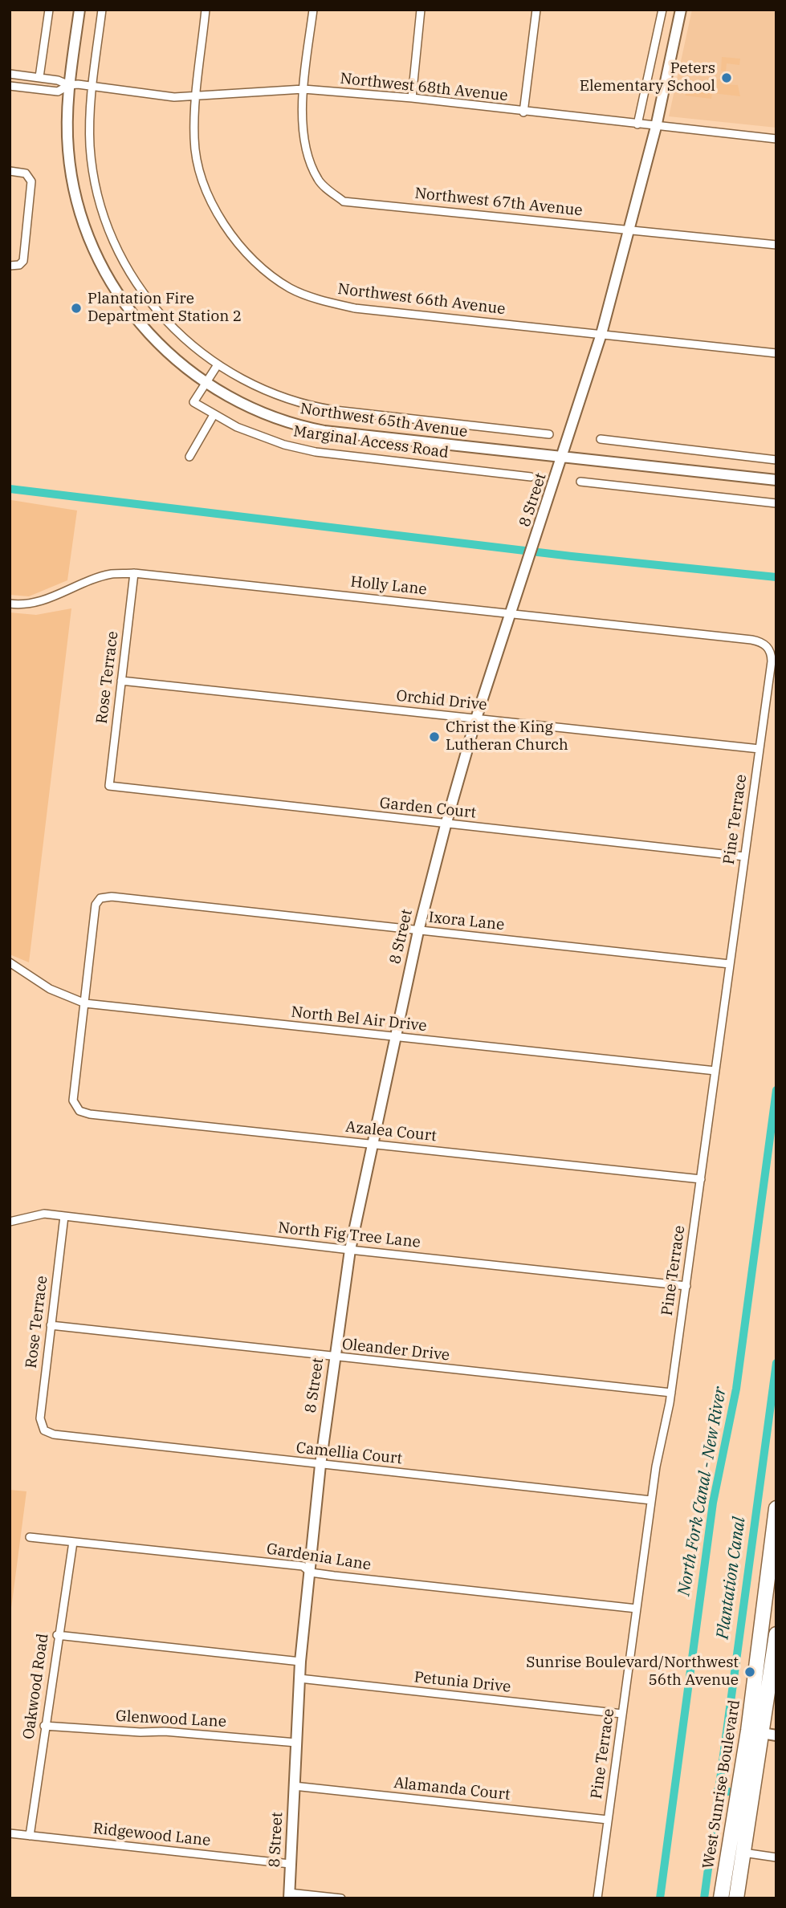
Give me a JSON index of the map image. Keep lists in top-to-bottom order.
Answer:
{
  "streets": {
    "highway": ["West Sunrise Boulevard"],
    "street": [
      "Northwest 68th Avenue",
      "Northwest 67th Avenue",
      "Northwest 66th Avenue",
      "Northwest 65th Avenue",
      "Marginal Access Road",
      "8 Street",
      "Holly Lane",
      "Rose Terrace",
      "Orchid Drive",
      "Garden Court",
      "Pine Terrace",
      "Ixora Lane",
      "North Bel Air Drive",
      "Azalea Court",
      "North Fig Tree Lane",
      "Oleander Drive",
      "Camellia Court",
      "Gardenia Lane",
      "Petunia Drive",
      "Oakwood Road",
      "Glenwood Lane",
      "Alamanda Court",
      "Ridgewood Lane"
    ]
  },
  "crossings": [
    ["Northwest 68th Avenue", "Northwest 67th Avenue"],
    ["Northwest 68th Avenue", "Northwest 66th Avenue"],
    ["Northwest 68th Avenue", "Northwest 65th Avenue"],
    ["Northwest 68th Avenue", "Marginal Access Road"],
    ["Northwest 68th Avenue", "8 Street"],
    ["Northwest 67th Avenue", "8 Street"],
    ["Northwest 66th Avenue", "8 Street"],
    ["Northwest 65th Avenue", "Marginal Access Road"],
    ["Northwest 65th Avenue", "8 Street"],
    ["8 Street", "Holly Lane"],
    ["8 Street", "Orchid Drive"],
    ["8 Street", "Garden Court"],
    ["8 Street", "Ixora Lane"],
    ["8 Street", "North Bel Air Drive"],
    ["8 Street", "Azalea Court"],
    ["8 Street", "North Fig Tree Lane"],
    ["8 Street", "Oleander Drive"],
    ["8 Street", "Camellia Court"],
    ["8 Street", "Gardenia Lane"],
    ["8 Street", "Petunia Drive"],
    ["8 Street", "Glenwood Lane"],
    ["8 Street", "Alamanda Court"],
    ["8 Street", "Ridgewood Lane"],
    ["Holly Lane", "Rose Terrace"],
    ["Holly Lane", "Pine Terrace"],
    ["Rose Terrace", "Orchid Drive"],
    ["Rose Terrace", "Garden Court"],
    ["Rose Terrace", "North Fig Tree Lane"],
    ["Rose Terrace", "Oleander Drive"],
    ["Rose Terrace", "Camellia Court"],
    ["Orchid Drive", "Pine Terrace"],
    ["Garden Court", "Pine Terrace"],
    ["Pine Terrace", "Ixora Lane"],
    ["Pine Terrace", "North Bel Air Drive"],
    ["Pine Terrace", "Azalea Court"],
    ["Pine Terrace", "North Fig Tree Lane"],
    ["Pine Terrace", "Oleander Drive"],
    ["Pine Terrace", "Camellia Court"],
    ["Pine Terrace", "Gardenia Lane"],
    ["Pine Terrace", "Petunia Drive"],
    ["Pine Terrace", "Alamanda Court"],
    ["Ixora Lane", "North Bel Air Drive"],
    ["Ixora Lane", "Azalea Court"],
    ["North Bel Air Drive", "Azalea Court"],
    ["Gardenia Lane", "Oakwood Road"],
    ["Oakwood Road", "Glenwood Lane"],
    ["Oakwood Road", "Ridgewood Lane"]
  ],
  "water": ["North Fork Canal - New River", "Plantation Canal"],
  "places": [
    "Peters Elementary School",
    "Plantation Fire Department Station 2",
    "Christ the King Lutheran Church",
    "Sunrise Boulevard/Northwest 56th Avenue"
  ]
}
